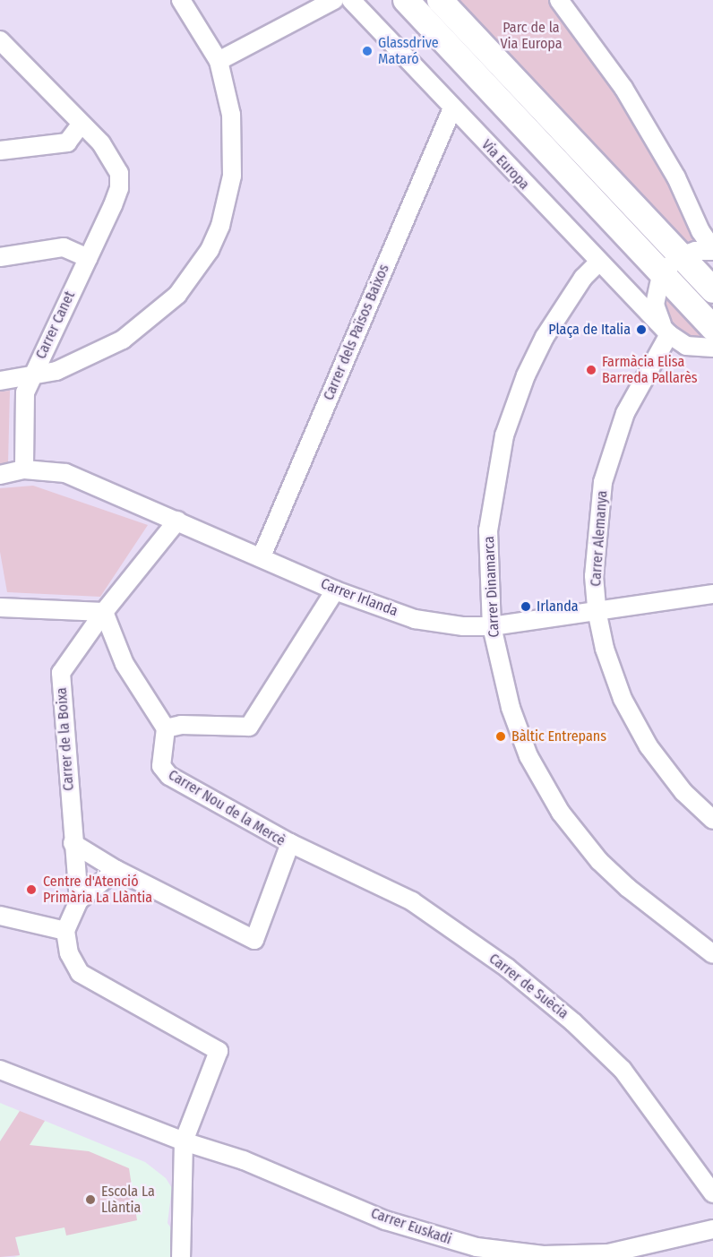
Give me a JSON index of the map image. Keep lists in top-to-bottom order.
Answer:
{
  "streets": {
    "street": [
      "Via Europa",
      "Carrer Canet",
      "Carrer dels Països Baixos",
      "Carrer Alemanya",
      "Carrer Dinamarca",
      "Carrer Irlanda",
      "Carrer de la Boixa",
      "Carrer Nou de la Mercè",
      "Carrer de Suècia",
      "Carrer Euskadi"
    ]
  },
  "crossings": [
    ["Via Europa", "Carrer dels Països Baixos"],
    ["Via Europa", "Carrer Alemanya"],
    ["Via Europa", "Carrer Dinamarca"],
    ["Carrer Canet", "Carrer Irlanda"],
    ["Carrer dels Països Baixos", "Carrer Irlanda"],
    ["Carrer Alemanya", "Carrer Irlanda"],
    ["Carrer Dinamarca", "Carrer Irlanda"],
    ["Carrer Irlanda", "Carrer de la Boixa"],
    ["Carrer de la Boixa", "Carrer Nou de la Mercè"],
    ["Carrer Nou de la Mercè", "Carrer de Suècia"]
  ],
  "parks": ["Parc de la Via Europa"],
  "places": [
    "Glassdrive Mataró",
    "Plaça de Italia",
    "Farmàcia Elisa Barreda Pallarès",
    "Irlanda",
    "Bàltic Entrepans",
    "Centre d'Atenció Primària La Llàntia",
    "Escola La Llàntia"
  ]
}
